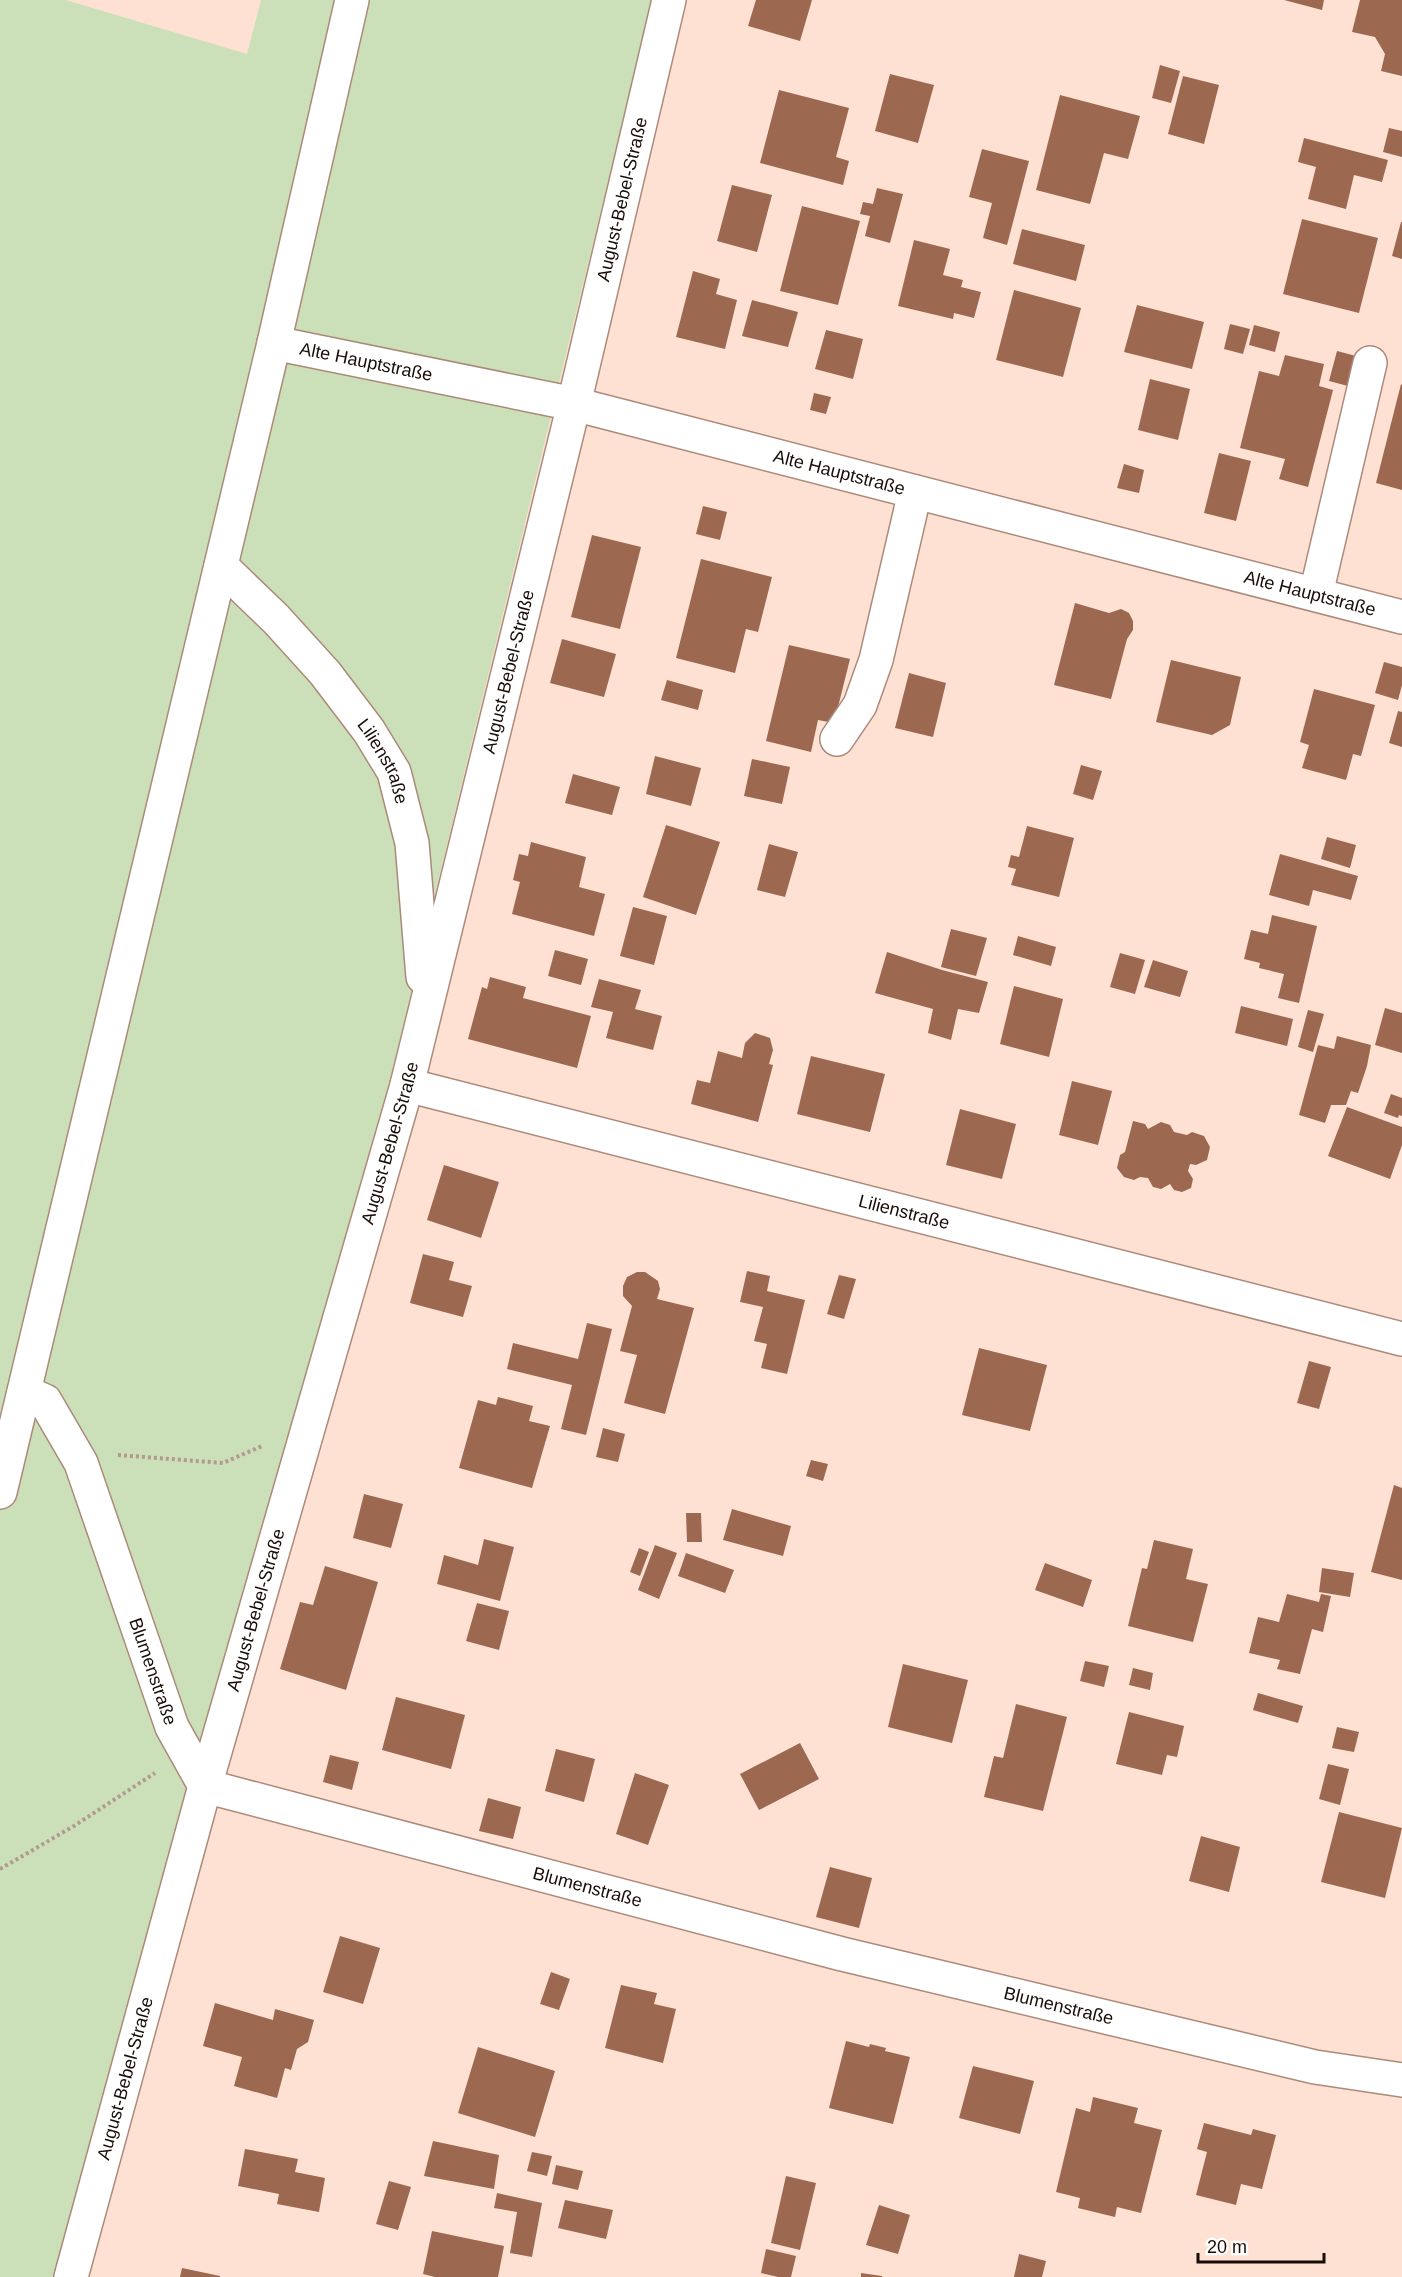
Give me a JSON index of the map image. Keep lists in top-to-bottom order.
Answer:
{
  "streets": {
    "street": [
      "August-Bebel-Straße",
      "Alte Hauptstraße",
      "Lilienstraße",
      "Blumenstraße"
    ]
  },
  "crossings": [
    ["August-Bebel-Straße", "Alte Hauptstraße"],
    ["August-Bebel-Straße", "Lilienstraße"],
    ["August-Bebel-Straße", "Blumenstraße"]
  ],
  "scale_bar": "20 m"
}
